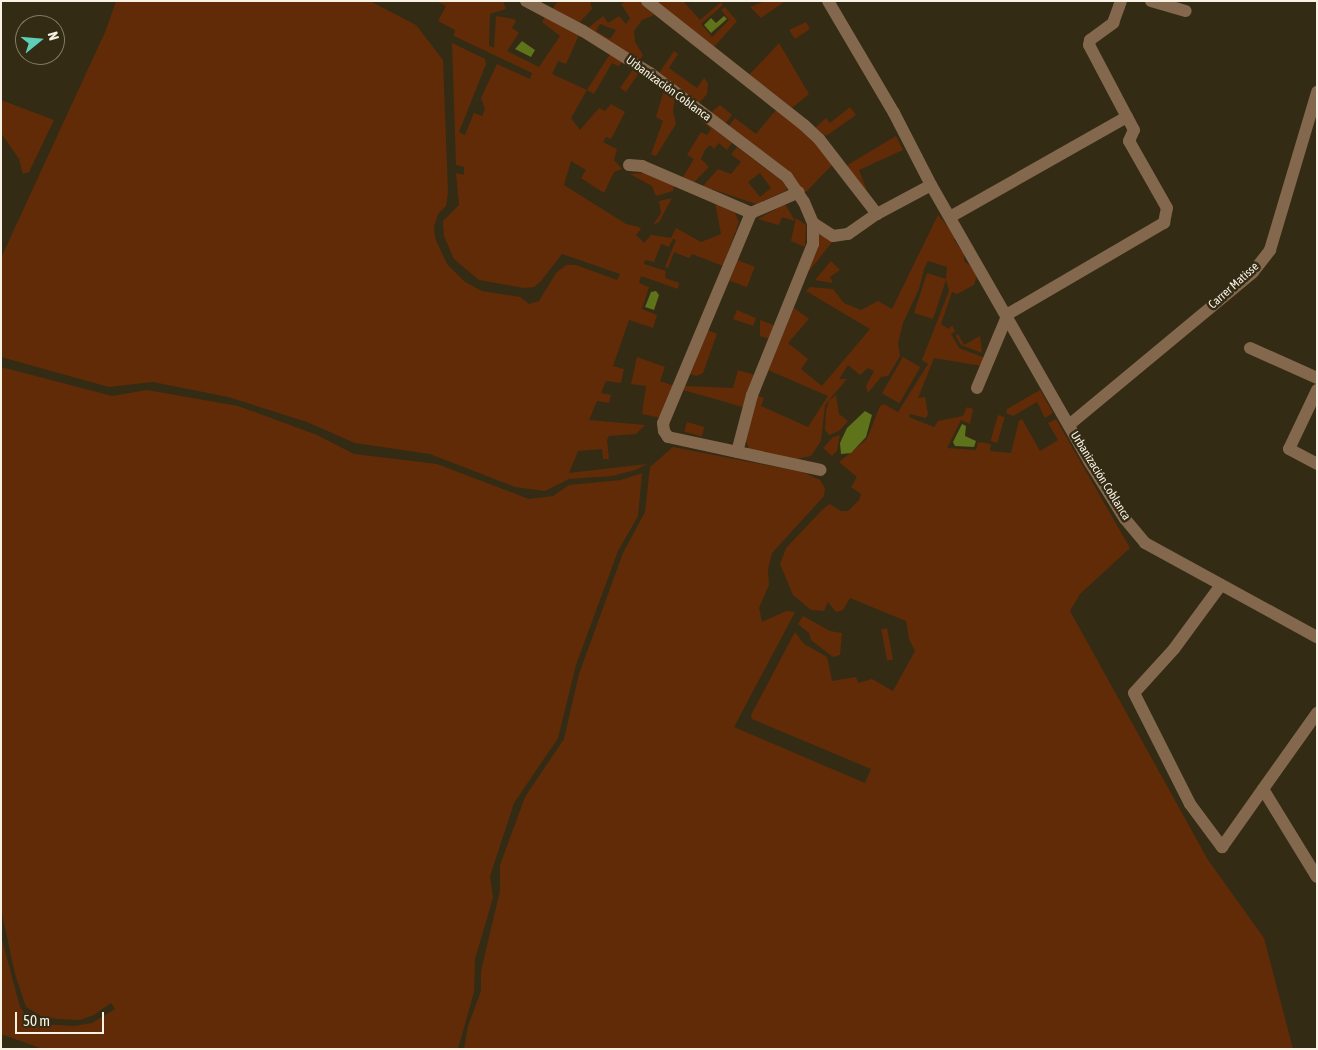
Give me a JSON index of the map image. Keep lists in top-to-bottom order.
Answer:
{
  "streets": {
    "street": ["Urbanización Coblanca", "Carrer Matisse"]
  },
  "crossings": [
    ["Urbanización Coblanca", "Carrer Matisse"]
  ],
  "scale_bar": "50 m",
  "north": "right"
}
